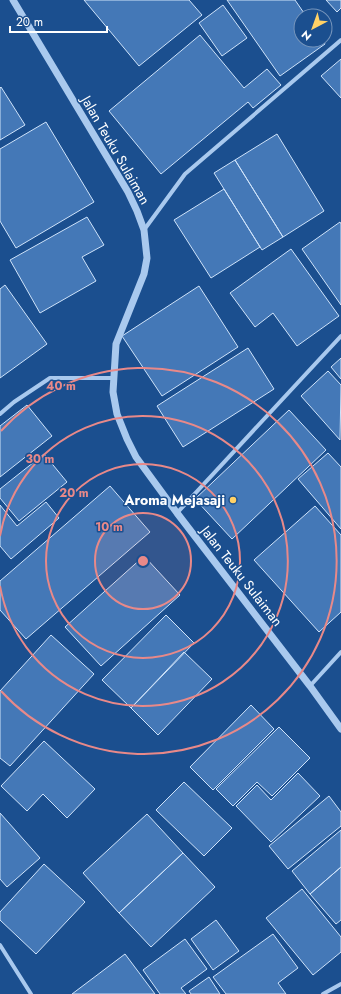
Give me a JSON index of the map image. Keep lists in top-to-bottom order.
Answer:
{
  "streets": {
    "street": ["Jalan Teuku Sulaiman"]
  },
  "places": ["Aroma Mejasaji"],
  "scale_bar": "20 m",
  "north": "bottom left",
  "rings": [
    "40 m",
    "30 m",
    "20 m",
    "10 m"
  ]
}
